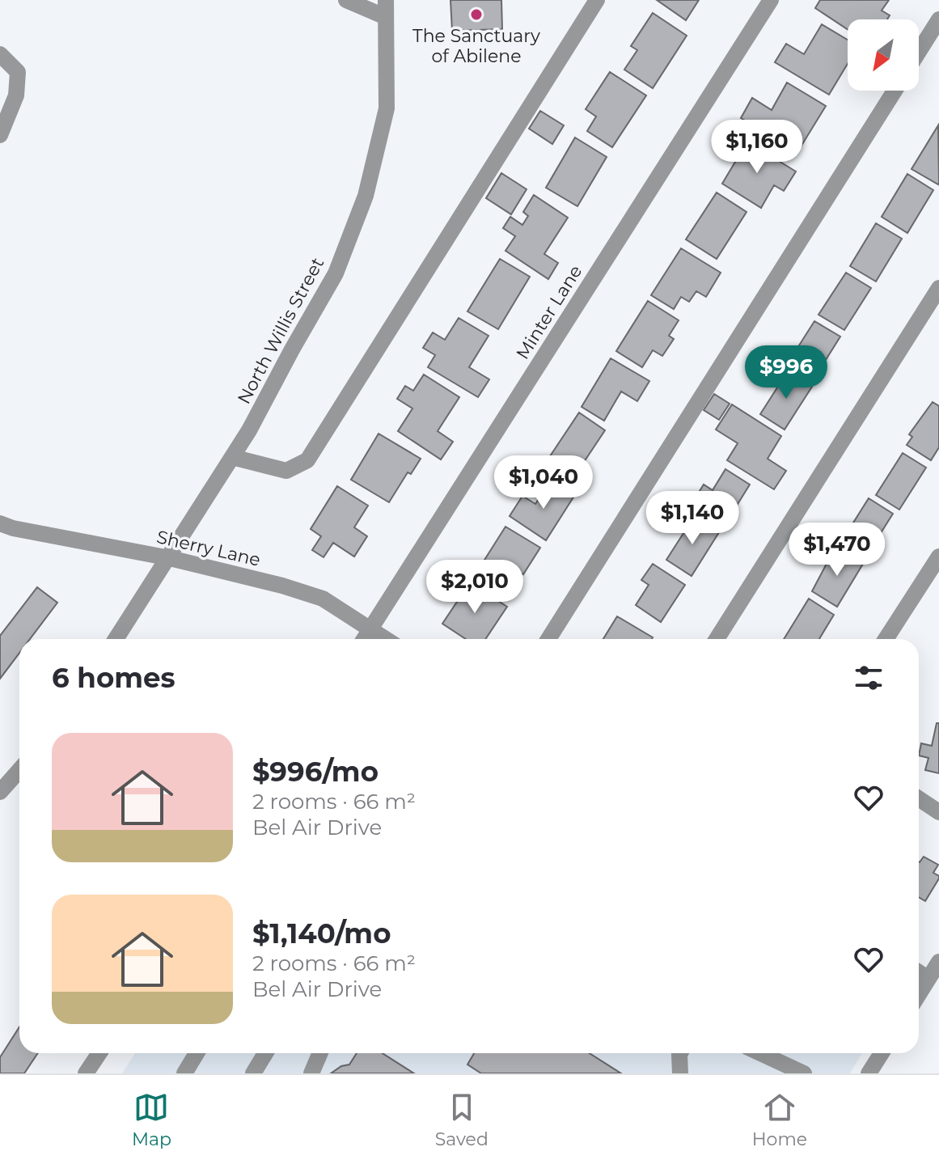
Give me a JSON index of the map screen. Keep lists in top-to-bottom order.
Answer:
{
  "streets": {
    "street": ["Minter Lane", "North Willis Street", "Sherry Lane"]
  },
  "crossings": [
    ["Minter Lane", "Sherry Lane"],
    ["North Willis Street", "Sherry Lane"]
  ],
  "places": ["The Sanctuary of Abilene"],
  "north": "bottom left",
  "page": {
    "price": [
      "$1,160",
      "$996",
      "$1,040",
      "$1,140",
      "$1,470",
      "$2,010"
    ],
    "heading": "6 homes",
    "list": [
      {
        "name": "$996/mo",
        "note": "2 rooms · 66 m² · Bel Air Drive"
      },
      {
        "name": "$1,140/mo",
        "note": "2 rooms · 66 m² · Bel Air Drive"
      }
    ],
    "tabs": ["Map", "Saved", "Home"]
  }
}
